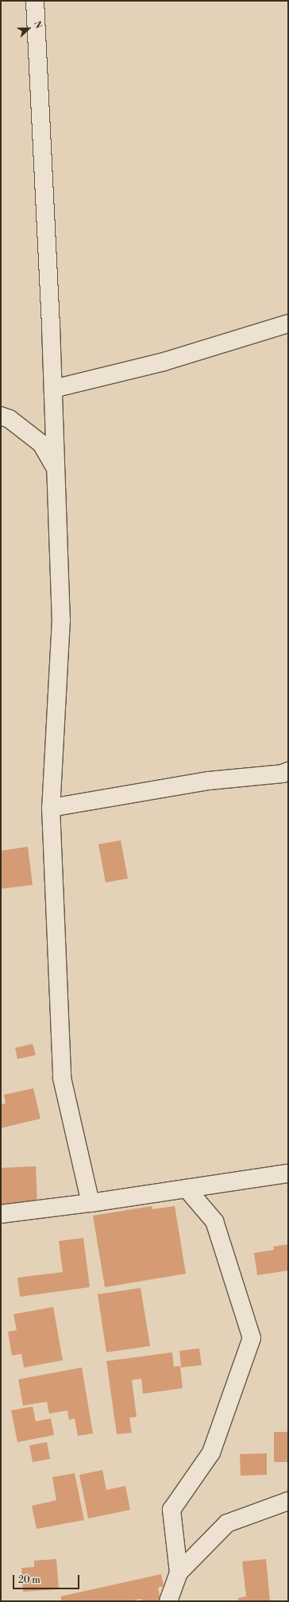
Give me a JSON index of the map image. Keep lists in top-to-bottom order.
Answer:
{
  "scale_bar": "20 m",
  "north": "right"
}
